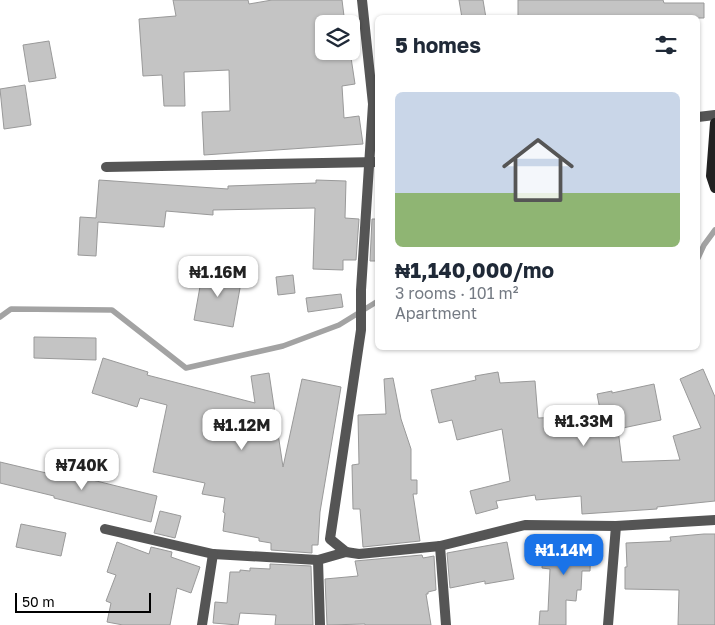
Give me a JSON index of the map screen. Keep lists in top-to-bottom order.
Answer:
{
  "scale_bar": "50 m",
  "page": {
    "heading": "5 homes",
    "list": [
      {
        "name": "₦1,140,000/mo",
        "note": "3 rooms · 101 m² · Apartment"
      }
    ],
    "price": [
      "₦1.16M",
      "₦1.33M",
      "₦1.12M",
      "₦740K",
      "₦1.14M"
    ],
    "scale": "50 m"
  }
}
